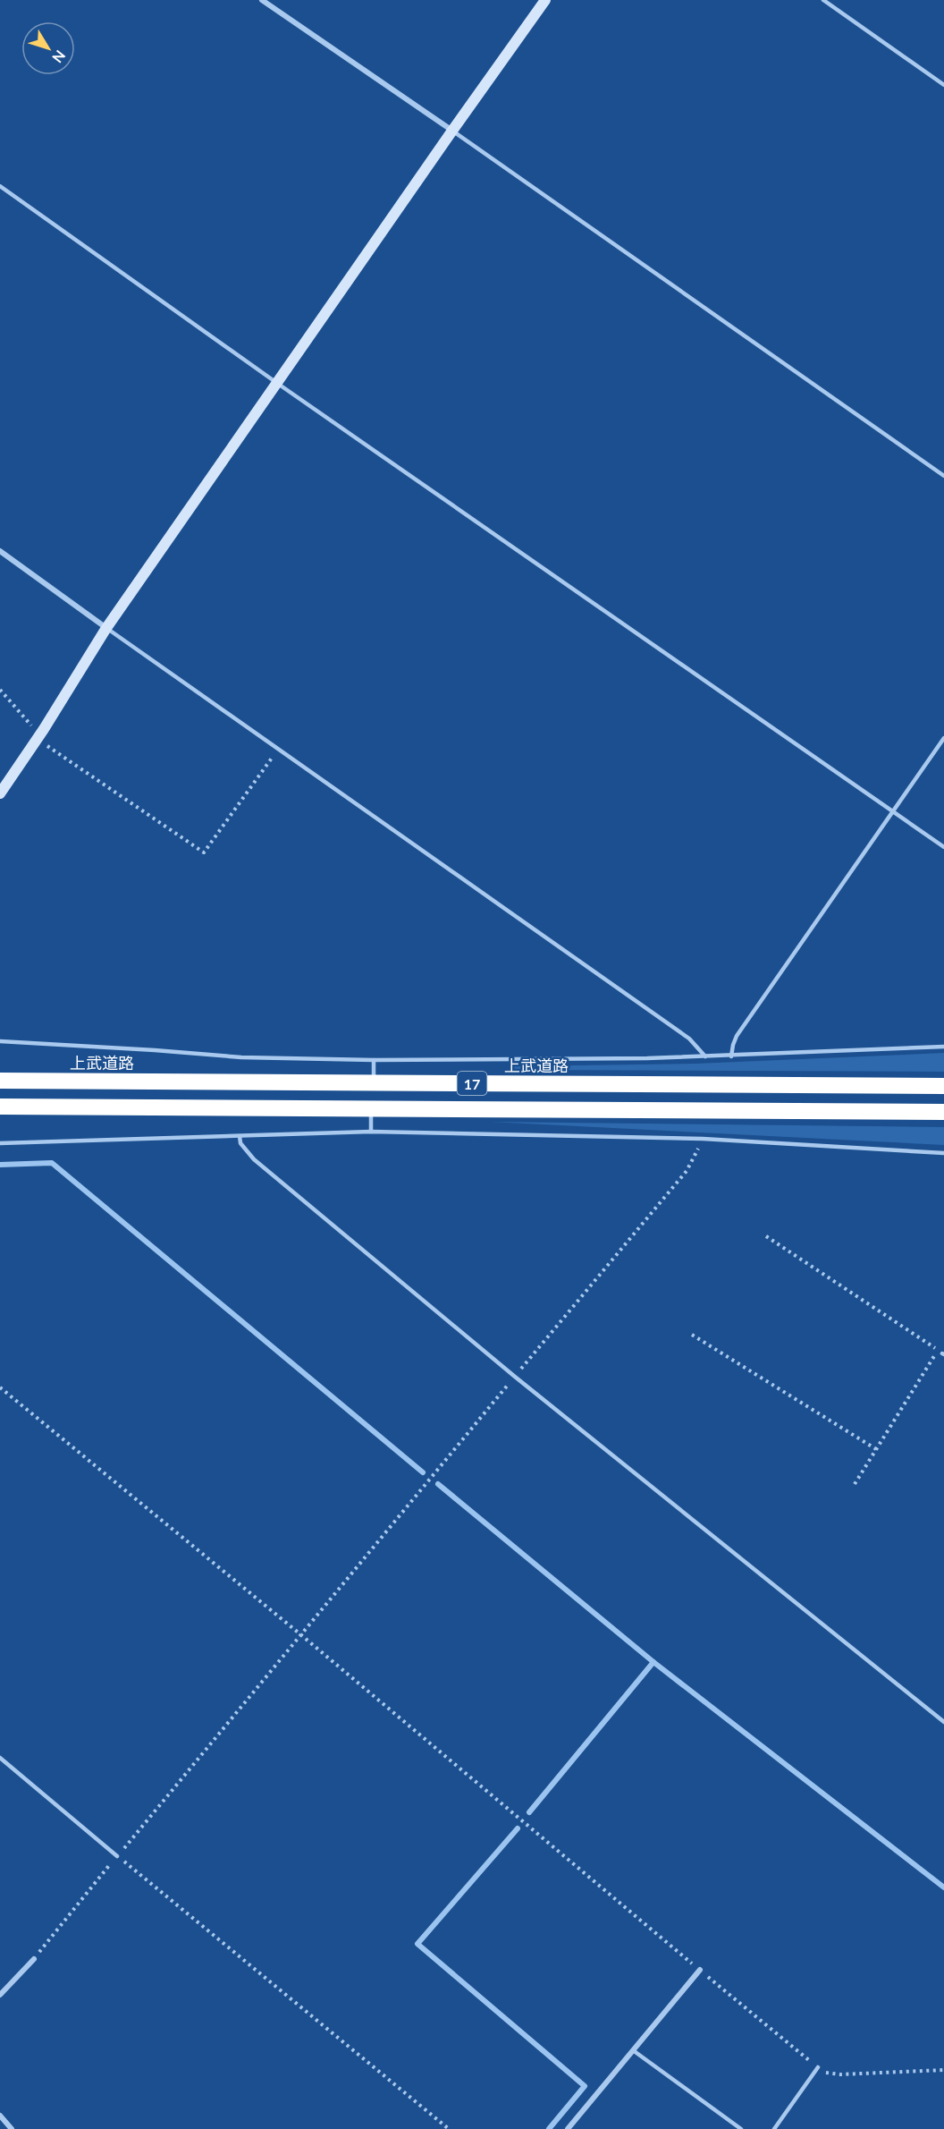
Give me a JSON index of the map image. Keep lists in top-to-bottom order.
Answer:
{
  "streets": {
    "highway": ["上武道路", "17"]
  },
  "north": "bottom right"
}
